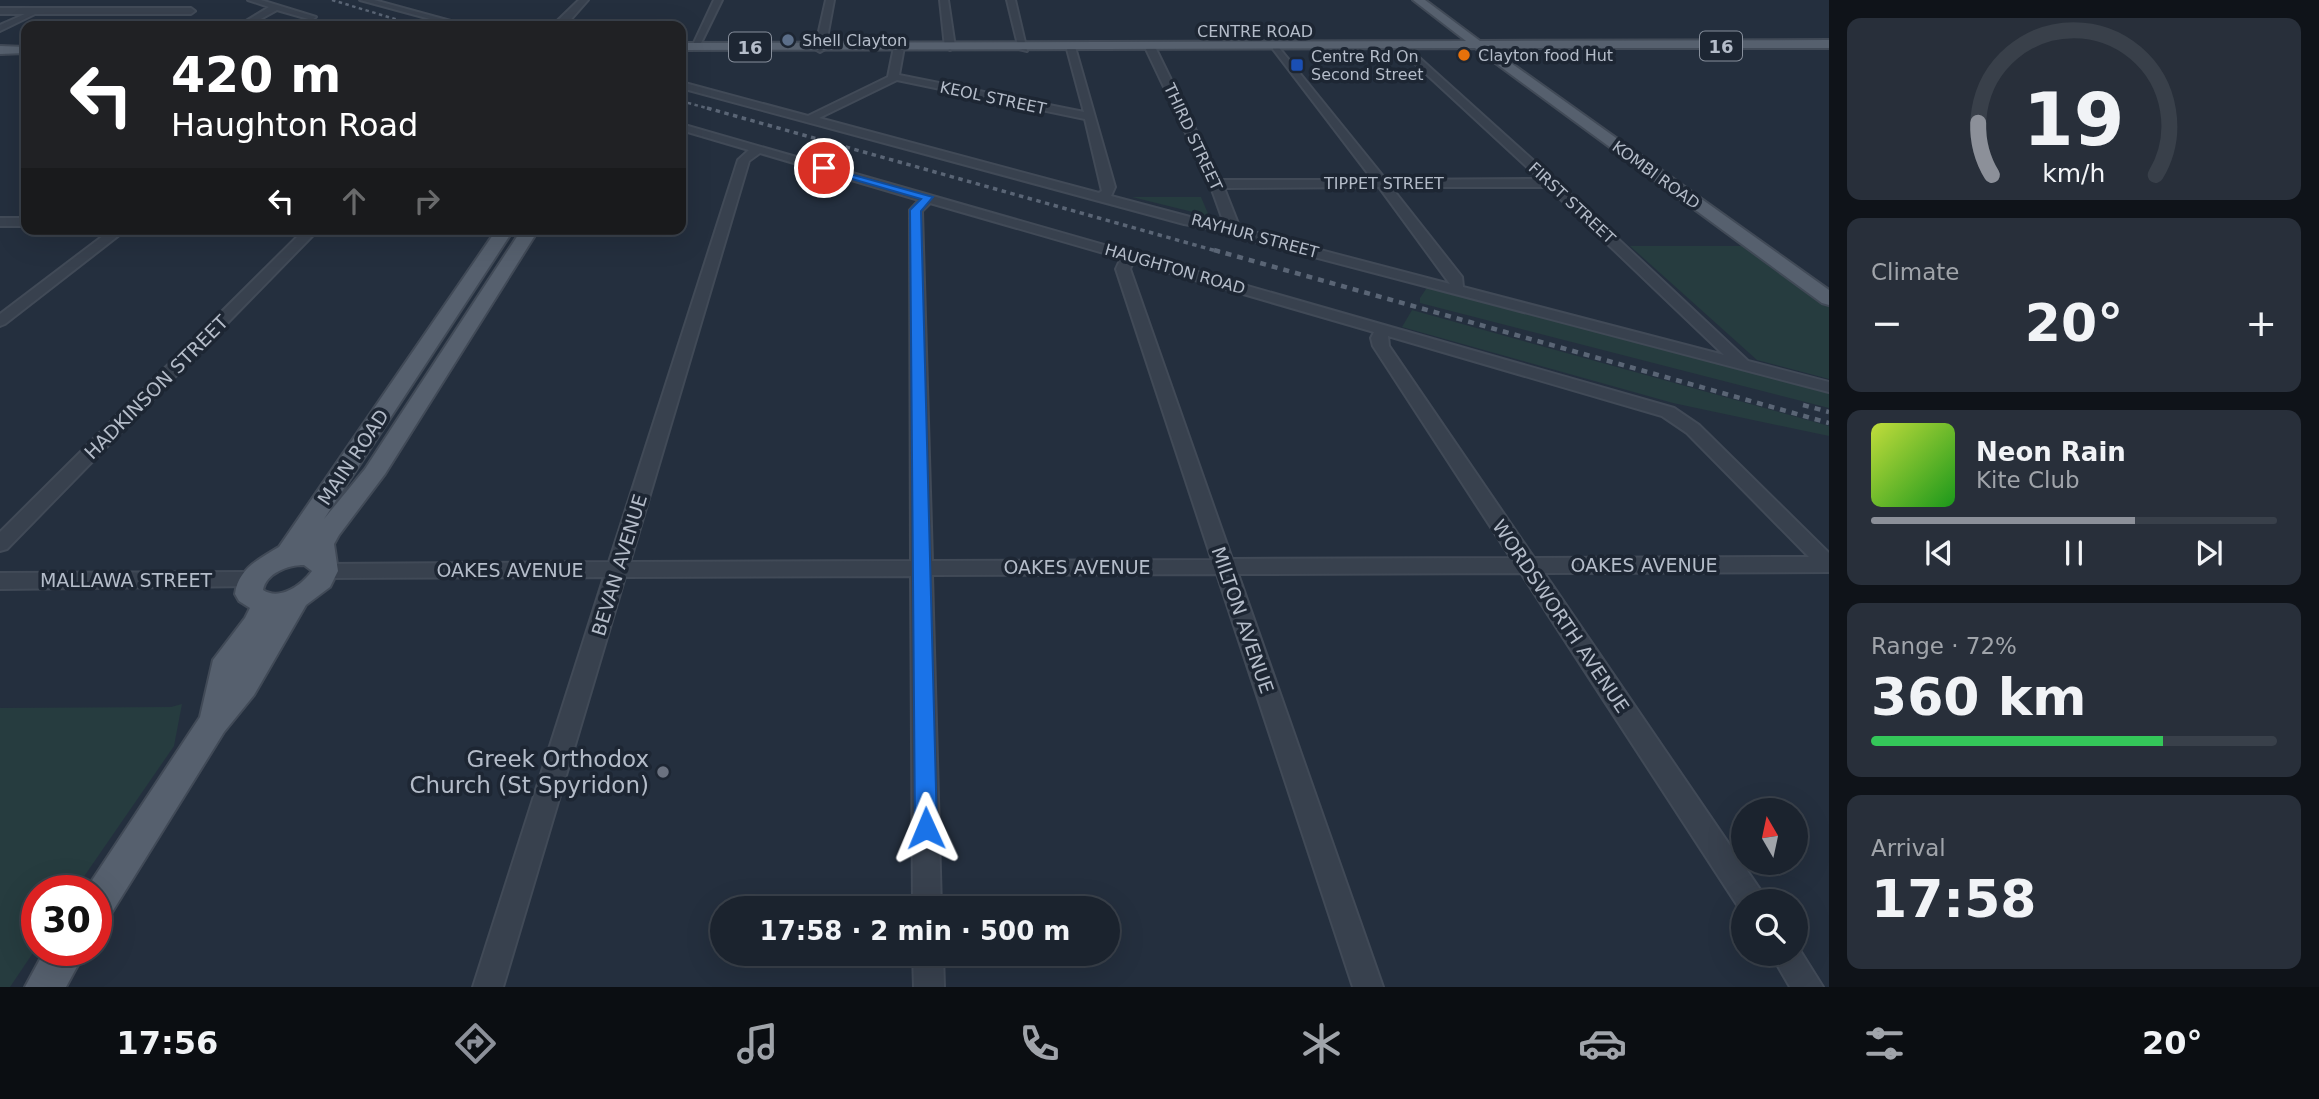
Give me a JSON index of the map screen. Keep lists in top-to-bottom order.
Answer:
{
  "streets": {
    "main road": [
      "CENTRE ROAD",
      "16",
      "KOMBI ROAD",
      "MAIN ROAD"
    ],
    "street": [
      "KEOL STREET",
      "THIRD STREET",
      "TIPPET STREET",
      "FIRST STREET",
      "RAYHUR STREET",
      "HAUGHTON ROAD",
      "HADKINSON STREET",
      "BEVAN AVENUE",
      "OAKES AVENUE",
      "MALLAWA STREET",
      "WORDSWORTH AVENUE",
      "MILTON AVENUE"
    ]
  },
  "crossings": [
    ["CENTRE ROAD", "THIRD STREET"],
    ["CENTRE ROAD", "KOMBI ROAD"],
    ["CENTRE ROAD", "FIRST STREET"],
    ["THIRD STREET", "TIPPET STREET"],
    ["THIRD STREET", "RAYHUR STREET"],
    ["TIPPET STREET", "FIRST STREET"],
    ["FIRST STREET", "RAYHUR STREET"],
    ["HAUGHTON ROAD", "BEVAN AVENUE"],
    ["HAUGHTON ROAD", "OAKES AVENUE"],
    ["HAUGHTON ROAD", "WORDSWORTH AVENUE"],
    ["HAUGHTON ROAD", "MILTON AVENUE"],
    ["MAIN ROAD", "OAKES AVENUE"],
    ["MAIN ROAD", "MALLAWA STREET"],
    ["BEVAN AVENUE", "OAKES AVENUE"],
    ["OAKES AVENUE", "WORDSWORTH AVENUE"],
    ["OAKES AVENUE", "MILTON AVENUE"]
  ],
  "places": {
    "other": ["Shell Clayton", "Clayton food Hut", "Greek Orthodox Church (St Spyridon)"],
    "transit": ["Centre Rd On Second Street"]
  },
  "north": "top",
  "page": {
    "turn": ["420 m", "Haughton Road"],
    "tile": [
      "Climate",
      ["Range · 72%", "360 km"],
      ["Arrival", "17:58"]
    ],
    "heat": ["−", "20°", "+"],
    "song": ["Neon Rain", "Kite Club"],
    "limit": "30",
    "trip": "17:58 · 2 min · 500 m",
    "tabs": ["17:56", "20°"],
    "gauge": ["19", "km/h"]
  }
}
